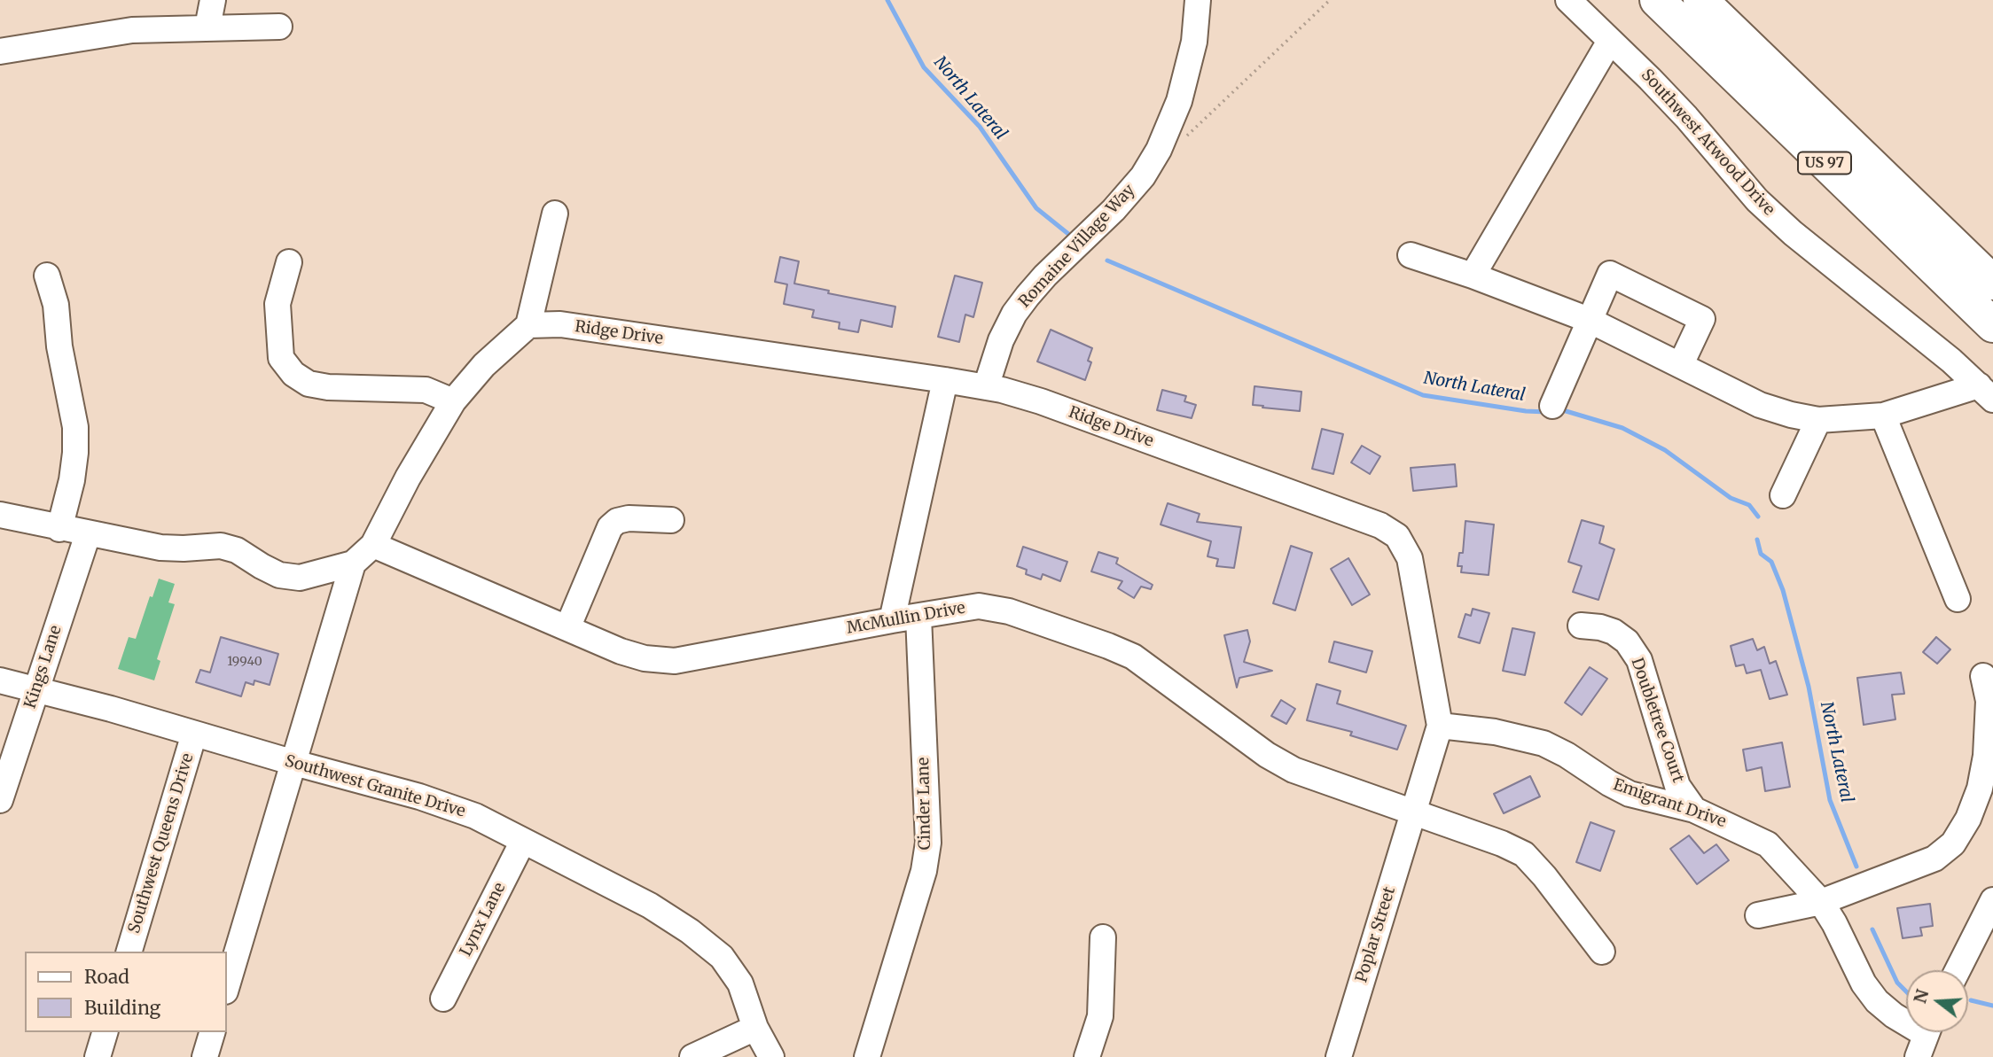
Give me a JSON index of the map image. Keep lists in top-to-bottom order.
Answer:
{
  "streets": {
    "highway": ["US 97"],
    "street": [
      "Southwest Atwood Drive",
      "Romaine Village Way",
      "Ridge Drive",
      "McMullin Drive",
      "Kings Lane",
      "Doubletree Court",
      "Southwest Granite Drive",
      "Cinder Lane",
      "Emigrant Drive",
      "Southwest Queens Drive",
      "Lynx Lane",
      "Poplar Street"
    ]
  },
  "crossings": [
    ["Romaine Village Way", "Ridge Drive"],
    ["Ridge Drive", "McMullin Drive"],
    ["Ridge Drive", "Emigrant Drive"],
    ["Ridge Drive", "Poplar Street"],
    ["McMullin Drive", "Cinder Lane"],
    ["McMullin Drive", "Poplar Street"],
    ["Kings Lane", "Southwest Granite Drive"],
    ["Doubletree Court", "Emigrant Drive"],
    ["Southwest Granite Drive", "Southwest Queens Drive"],
    ["Southwest Granite Drive", "Lynx Lane"]
  ],
  "water": ["North Lateral"],
  "house_numbers": ["19940"],
  "legend": ["Road", "Building"],
  "north": "left"
}
